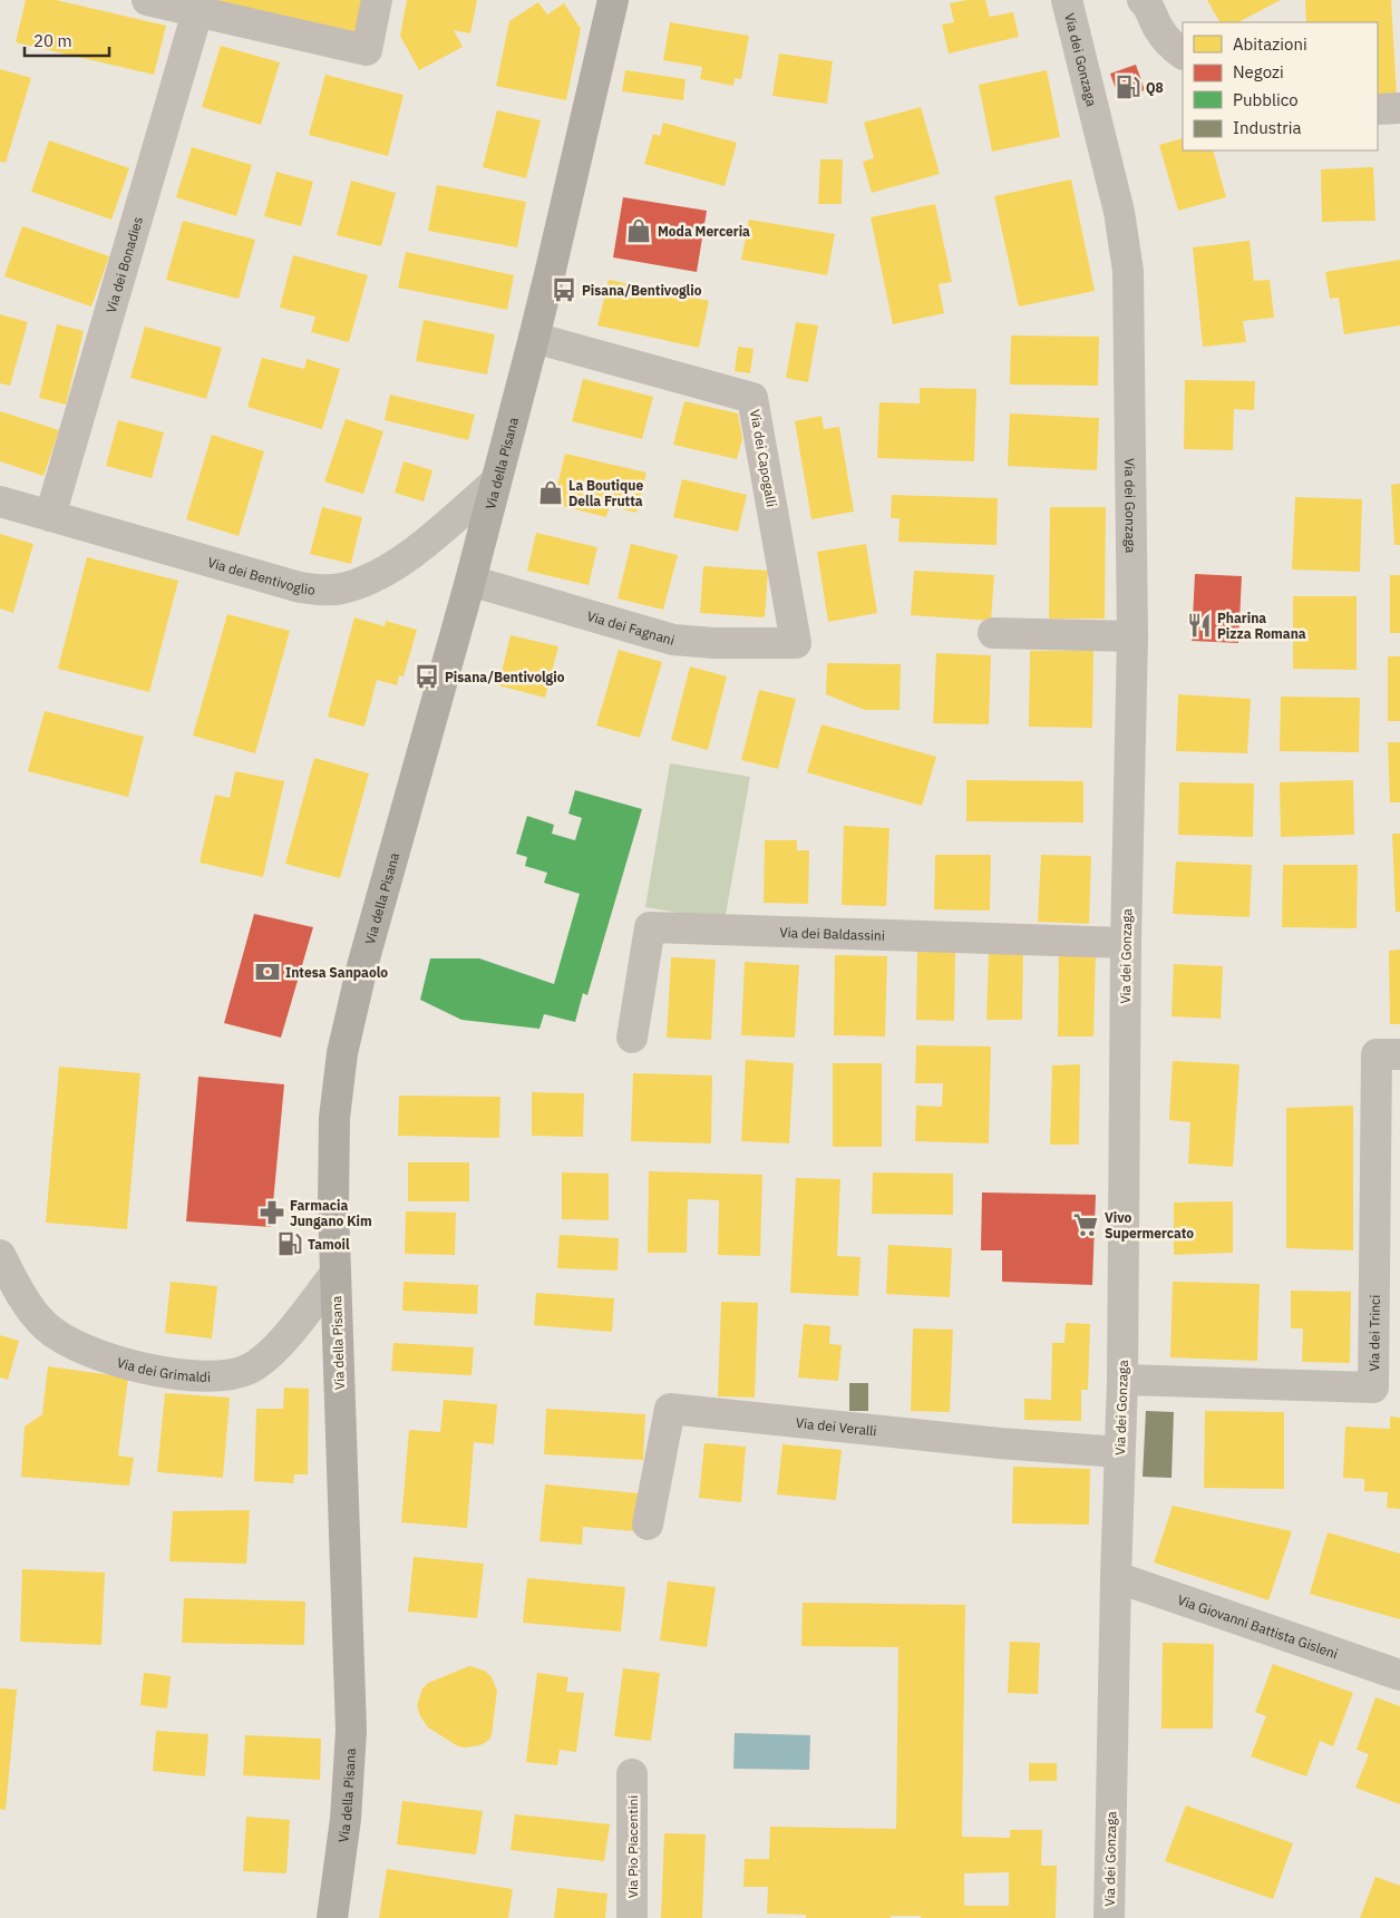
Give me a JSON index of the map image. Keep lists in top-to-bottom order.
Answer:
{
  "streets": {
    "main road": ["Via della Pisana"],
    "street": [
      "Via dei Gonzaga",
      "Via dei Bonadies",
      "Via dei Capogalli",
      "Via dei Bentivoglio",
      "Via dei Fagnani",
      "Via dei Baldassini",
      "Via dei Trinci",
      "Via dei Grimaldi",
      "Via dei Veralli",
      "Via Giovanni Battista Gisleni",
      "Via Pio Piacentini"
    ]
  },
  "crossings": [
    ["Via dei Gonzaga", "Via dei Baldassini"],
    ["Via dei Gonzaga", "Via dei Trinci"],
    ["Via dei Gonzaga", "Via dei Veralli"],
    ["Via dei Gonzaga", "Via Giovanni Battista Gisleni"],
    ["Via dei Bonadies", "Via dei Bentivoglio"],
    ["Via dei Capogalli", "Via della Pisana"],
    ["Via dei Capogalli", "Via dei Fagnani"],
    ["Via della Pisana", "Via dei Bentivoglio"],
    ["Via della Pisana", "Via dei Fagnani"],
    ["Via della Pisana", "Via dei Grimaldi"]
  ],
  "places": {
    "fuel station": ["Q8", "Tamoil"],
    "shop": ["Moda Merceria", "La Boutique Della Frutta"],
    "bus stop": ["Pisana/Bentivoglio", "Pisana/Bentivolgio"],
    "restaurant": ["Pharina Pizza Romana"],
    "bank": ["Intesa Sanpaolo"],
    "pharmacy": ["Farmacia Jungano Kim"],
    "supermarket": ["Vivo Supermercato"]
  },
  "legend": [
    "Abitazioni",
    "Negozi",
    "Pubblico",
    "Industria"
  ],
  "scale_bar": "20 m"
}
